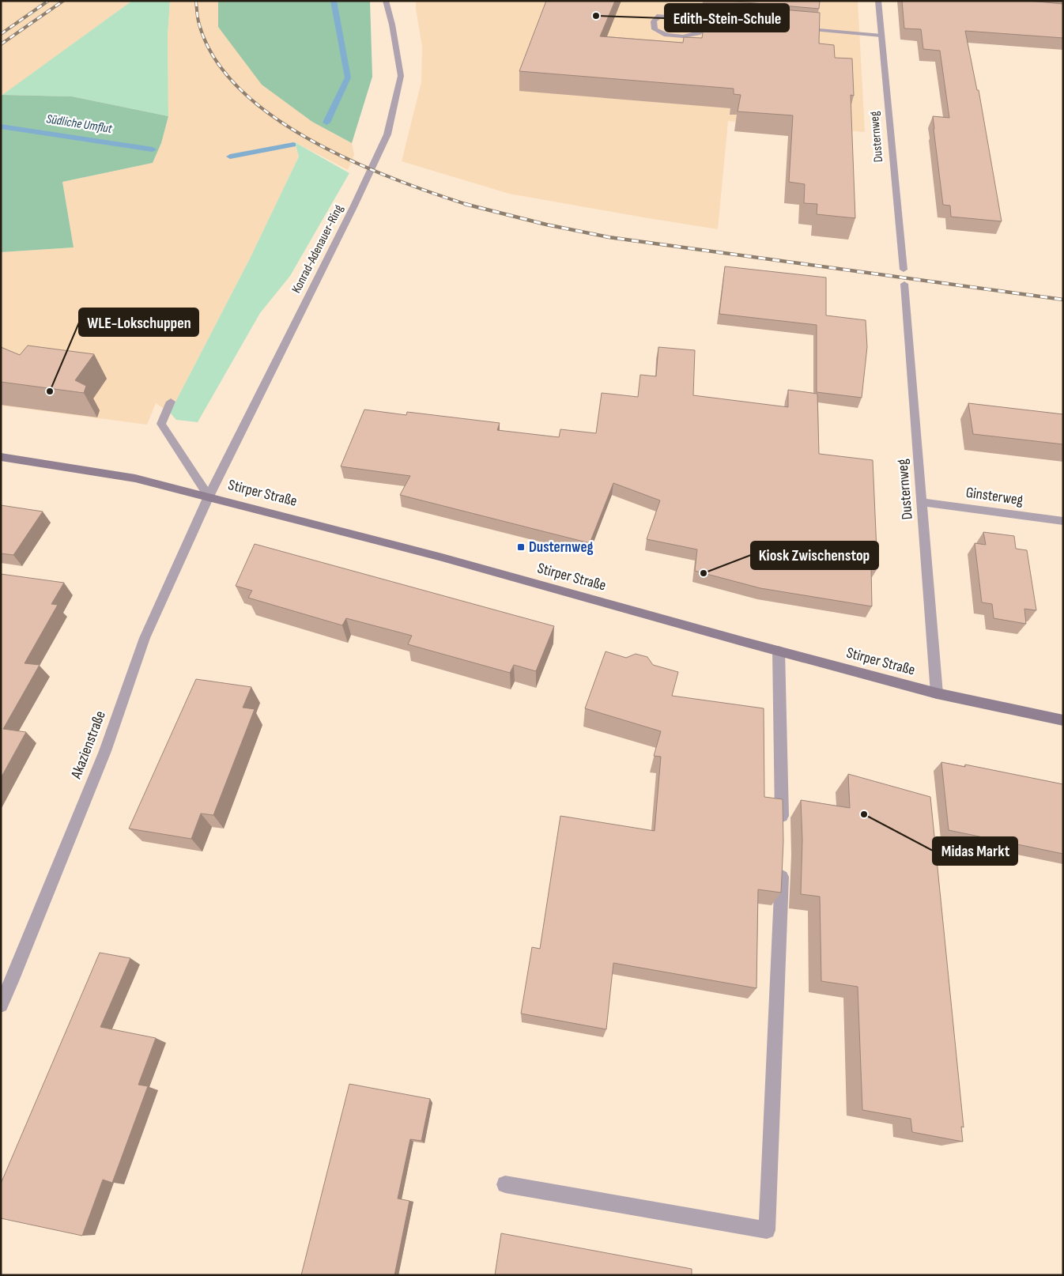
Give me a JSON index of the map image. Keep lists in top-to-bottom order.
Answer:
{
  "streets": {
    "main road": ["Stirper Straße"],
    "street": [
      "Dusternweg",
      "Konrad-Adenauer-Ring",
      "Ginsterweg",
      "Akazienstraße"
    ]
  },
  "crossings": [
    ["Dusternweg", "Stirper Straße"],
    ["Dusternweg", "Ginsterweg"],
    ["Konrad-Adenauer-Ring", "Stirper Straße"],
    ["Konrad-Adenauer-Ring", "Akazienstraße"],
    ["Stirper Straße", "Akazienstraße"]
  ],
  "water": ["Südliche Umflut"],
  "places": {
    "other": [
      "Edith-Stein-Schule",
      "WLE-Lokschuppen",
      "Kiosk Zwischenstop",
      "Midas Markt"
    ],
    "transit": ["Dusternweg"]
  }
}
